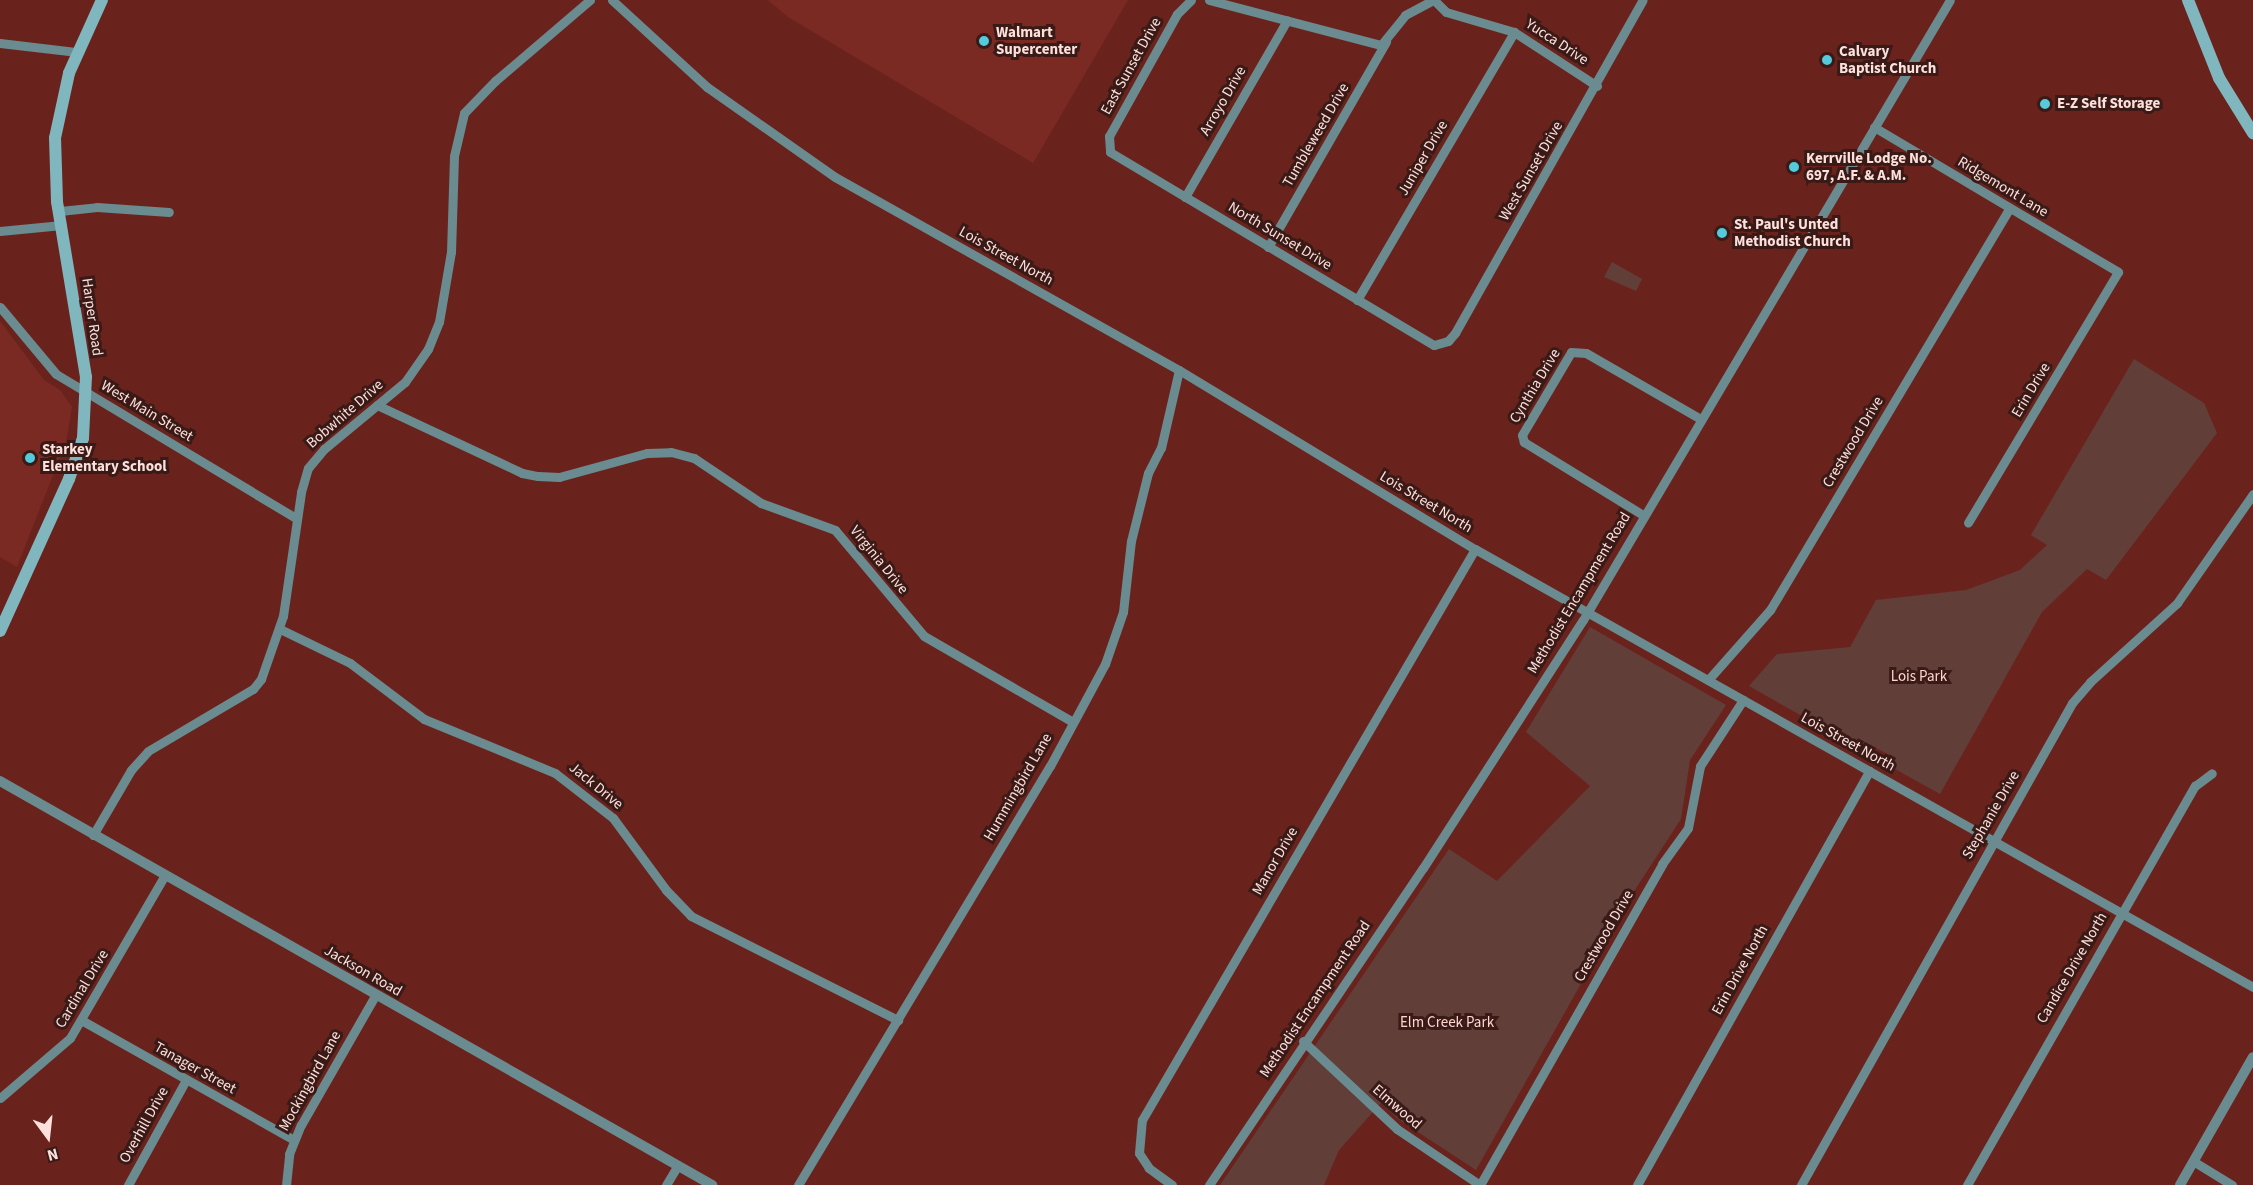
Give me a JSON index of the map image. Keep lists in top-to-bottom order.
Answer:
{
  "streets": {
    "main road": ["Harper Road"],
    "street": [
      "Yucca Drive",
      "East Sunset Drive",
      "Arroyo Drive",
      "Tumbleweed Drive",
      "Juniper Drive",
      "West Sunset Drive",
      "Ridgemont Lane",
      "North Sunset Drive",
      "Lois Street North",
      "Cynthia Drive",
      "Erin Drive",
      "West Main Street",
      "Bobwhite Drive",
      "Crestwood Drive",
      "Virginia Drive",
      "Methodist Encampment Road",
      "Jack Drive",
      "Hummingbird Lane",
      "Stephanie Drive",
      "Manor Drive",
      "Candice Drive North",
      "Erin Drive North",
      "Jackson Road",
      "Cardinal Drive",
      "Tanager Street",
      "Mockingbird Lane",
      "Elmwood",
      "Overhill Drive"
    ]
  },
  "crossings": [
    ["Yucca Drive", "Juniper Drive"],
    ["Yucca Drive", "West Sunset Drive"],
    ["East Sunset Drive", "North Sunset Drive"],
    ["Arroyo Drive", "North Sunset Drive"],
    ["Tumbleweed Drive", "North Sunset Drive"],
    ["Juniper Drive", "North Sunset Drive"],
    ["West Sunset Drive", "North Sunset Drive"],
    ["Ridgemont Lane", "Erin Drive"],
    ["Ridgemont Lane", "Crestwood Drive"],
    ["Ridgemont Lane", "Methodist Encampment Road"],
    ["Lois Street North", "Crestwood Drive"],
    ["Lois Street North", "Methodist Encampment Road"],
    ["Lois Street North", "Hummingbird Lane"],
    ["Lois Street North", "Stephanie Drive"],
    ["Lois Street North", "Manor Drive"],
    ["Lois Street North", "Candice Drive North"],
    ["Lois Street North", "Erin Drive North"],
    ["Harper Road", "West Main Street"],
    ["Cynthia Drive", "Methodist Encampment Road"],
    ["West Main Street", "Bobwhite Drive"],
    ["Bobwhite Drive", "Virginia Drive"],
    ["Bobwhite Drive", "Jack Drive"],
    ["Bobwhite Drive", "Jackson Road"],
    ["Crestwood Drive", "Elmwood"],
    ["Virginia Drive", "Hummingbird Lane"],
    ["Methodist Encampment Road", "Elmwood"],
    ["Jack Drive", "Hummingbird Lane"],
    ["Jackson Road", "Cardinal Drive"],
    ["Jackson Road", "Mockingbird Lane"],
    ["Cardinal Drive", "Tanager Street"],
    ["Tanager Street", "Mockingbird Lane"],
    ["Tanager Street", "Overhill Drive"]
  ],
  "parks": ["Lois Park", "Elm Creek Park"],
  "places": [
    "Walmart Supercenter",
    "Calvary Baptist Church",
    "E-Z Self Storage",
    "Kerrville Lodge No. 697, A.F. & A.M.",
    "St. Paul's Unted Methodist Church",
    "Starkey Elementary School"
  ],
  "north": "bottom"
}
